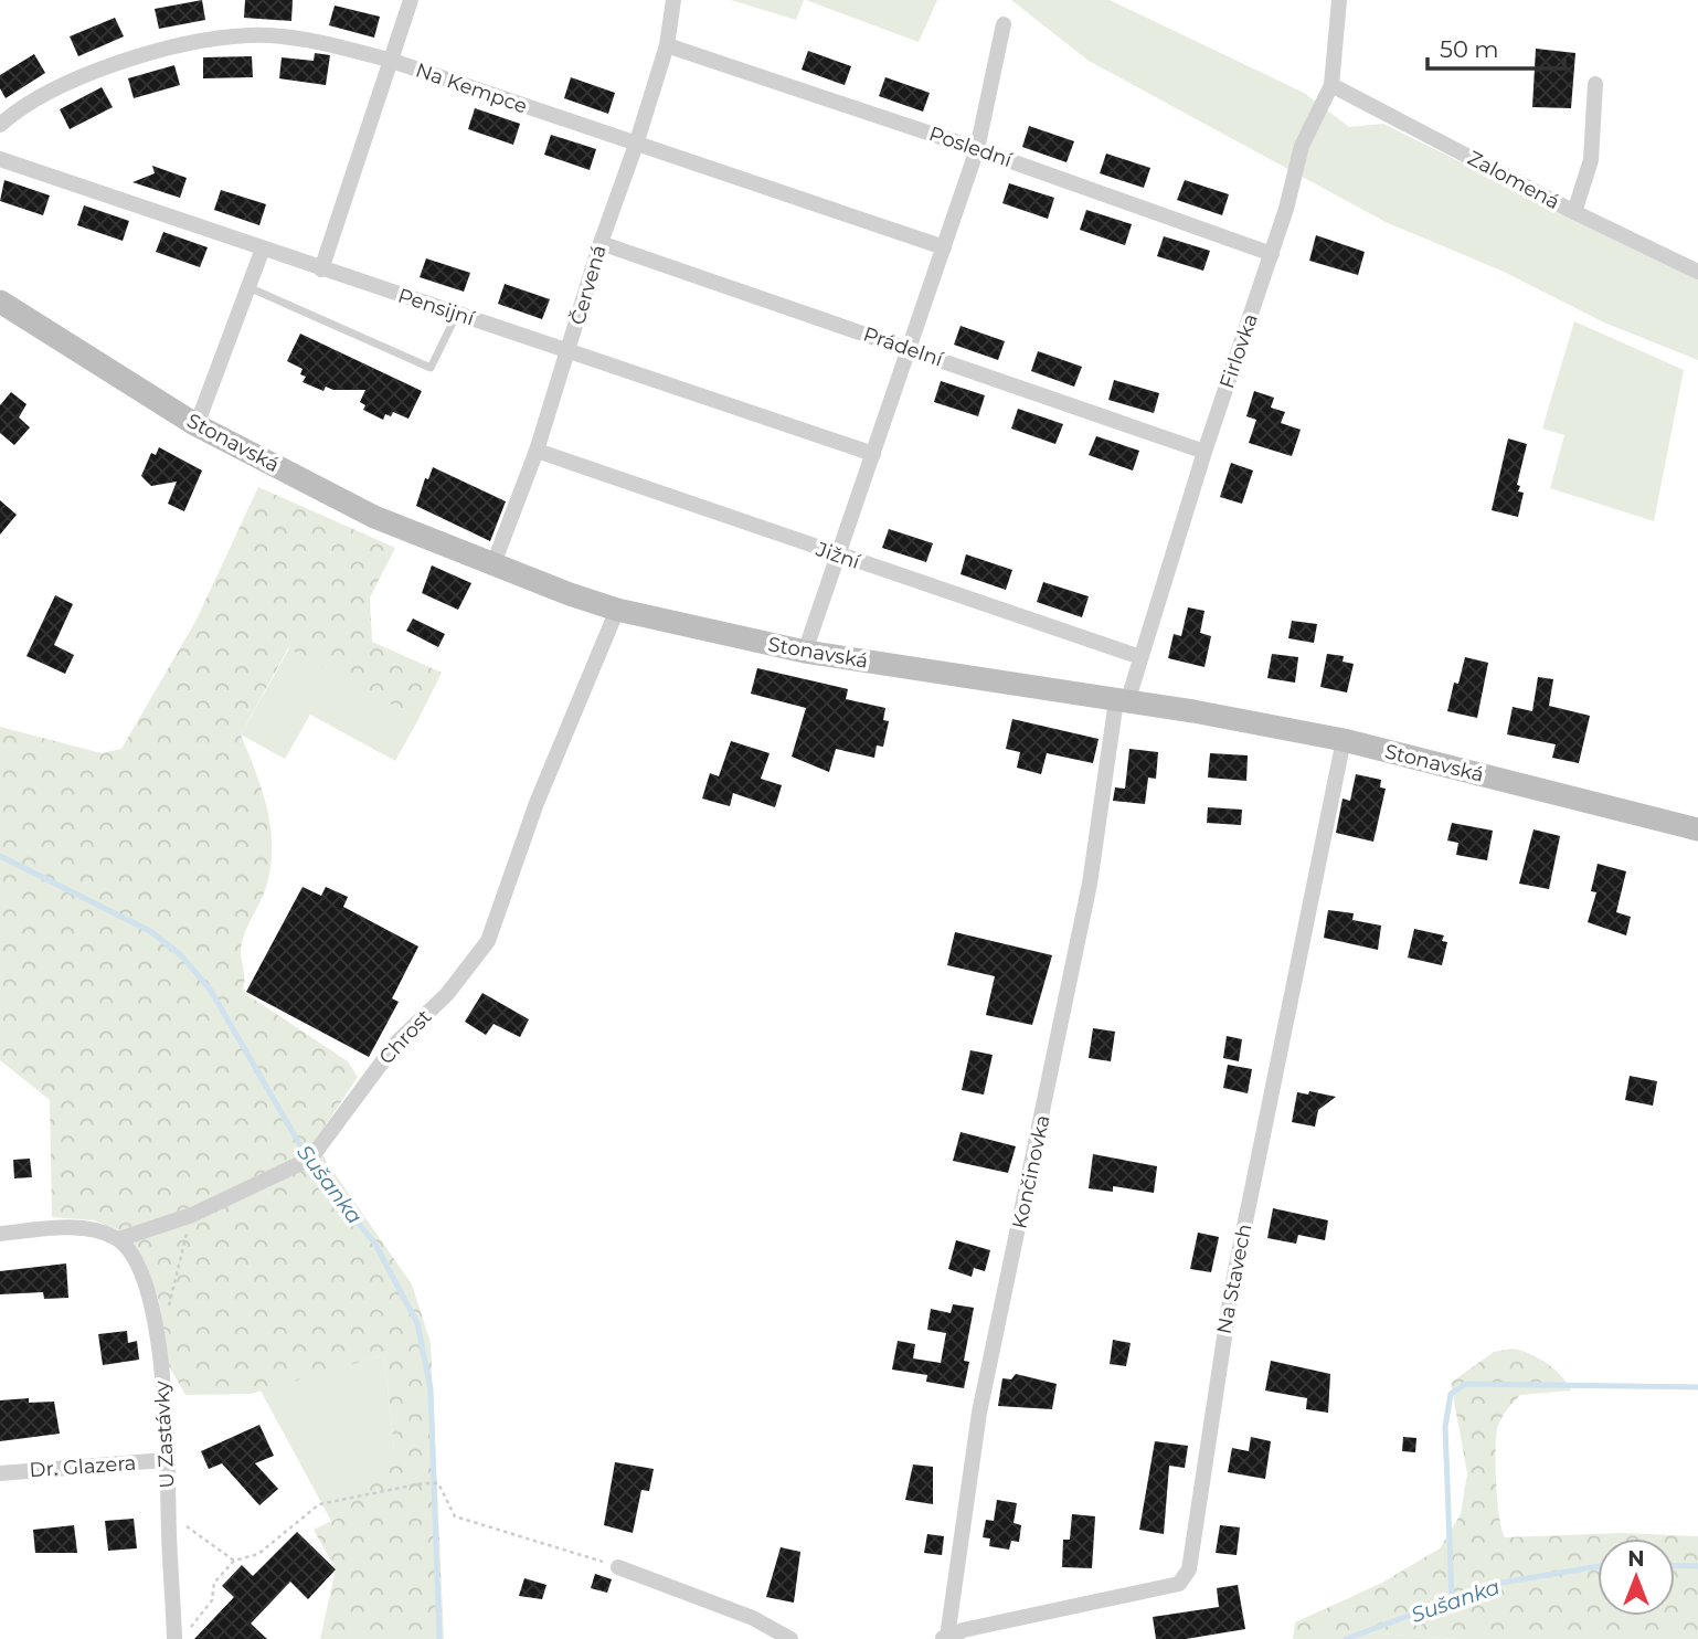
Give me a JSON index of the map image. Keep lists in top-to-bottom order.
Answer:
{
  "streets": {
    "main road": ["Stonavská"],
    "street": [
      "Na Kempce",
      "Poslední",
      "Zalomená",
      "Červená",
      "Pensijní",
      "Prádelní",
      "Firlovka",
      "Jižní",
      "Chrost",
      "Končinovka",
      "Na Stavech",
      "U Zastávky",
      "Dr. Glazera"
    ]
  },
  "crossings": [
    ["Na Kempce", "Červená"],
    ["Poslední", "Červená"],
    ["Poslední", "Firlovka"],
    ["Zalomená", "Firlovka"],
    ["Červená", "Pensijní"],
    ["Červená", "Prádelní"],
    ["Červená", "Stonavská"],
    ["Červená", "Jižní"],
    ["Prádelní", "Firlovka"],
    ["Firlovka", "Stonavská"],
    ["Firlovka", "Jižní"],
    ["Firlovka", "Končinovka"],
    ["Stonavská", "Chrost"],
    ["Stonavská", "Končinovka"],
    ["Stonavská", "Na Stavech"],
    ["Chrost", "U Zastávky"],
    ["Končinovka", "Na Stavech"],
    ["U Zastávky", "Dr. Glazera"]
  ],
  "water": ["Sušanka"],
  "scale_bar": "50 m",
  "north": "top"
}
